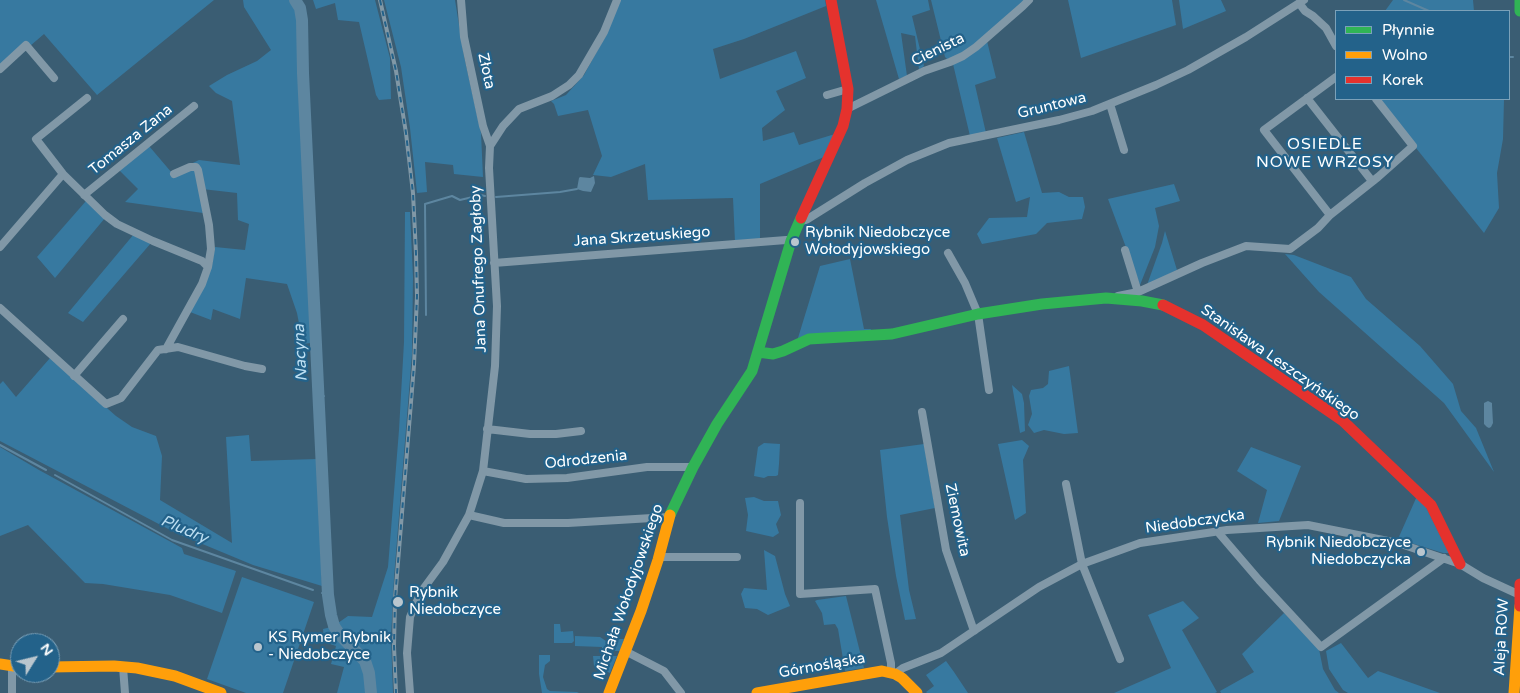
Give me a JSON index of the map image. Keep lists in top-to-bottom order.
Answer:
{
  "streets": {
    "street": [
      "Cienista",
      "Złota",
      "Gruntowa",
      "Tomasza Zana",
      "Jana Skrzetuskiego",
      "Jana Onufrego Zagłoby",
      "Stanisława Leszczyńskiego",
      "Odrodzenia",
      "Ziemowita",
      "Niedobczycka",
      "Michała Wołodyjowskiego",
      "Aleja ROW",
      "Górnośląska"
    ]
  },
  "crossings": [
    ["Cienista", "Michała Wołodyjowskiego"],
    ["Złota", "Jana Onufrego Zagłoby"],
    ["Gruntowa", "Michała Wołodyjowskiego"],
    ["Jana Skrzetuskiego", "Jana Onufrego Zagłoby"],
    ["Jana Skrzetuskiego", "Michała Wołodyjowskiego"],
    ["Jana Onufrego Zagłoby", "Odrodzenia"],
    ["Stanisława Leszczyńskiego", "Niedobczycka"],
    ["Stanisława Leszczyńskiego", "Michała Wołodyjowskiego"],
    ["Odrodzenia", "Michała Wołodyjowskiego"],
    ["Ziemowita", "Niedobczycka"],
    ["Niedobczycka", "Górnośląska"]
  ],
  "districts": ["OSIEDLE NOWE WRZOSY"],
  "water": ["Nacyna", "Pludry"],
  "places": [
    "Rybnik Niedobczyce Wołodyjowskiego",
    "Rybnik Niedobczyce Niedobczycka",
    "Rybnik Niedobczyce",
    "KS Rymer Rybnik - Niedobczyce"
  ],
  "legend": ["Płynnie", "Wolno", "Korek"],
  "north": "top right"
}
